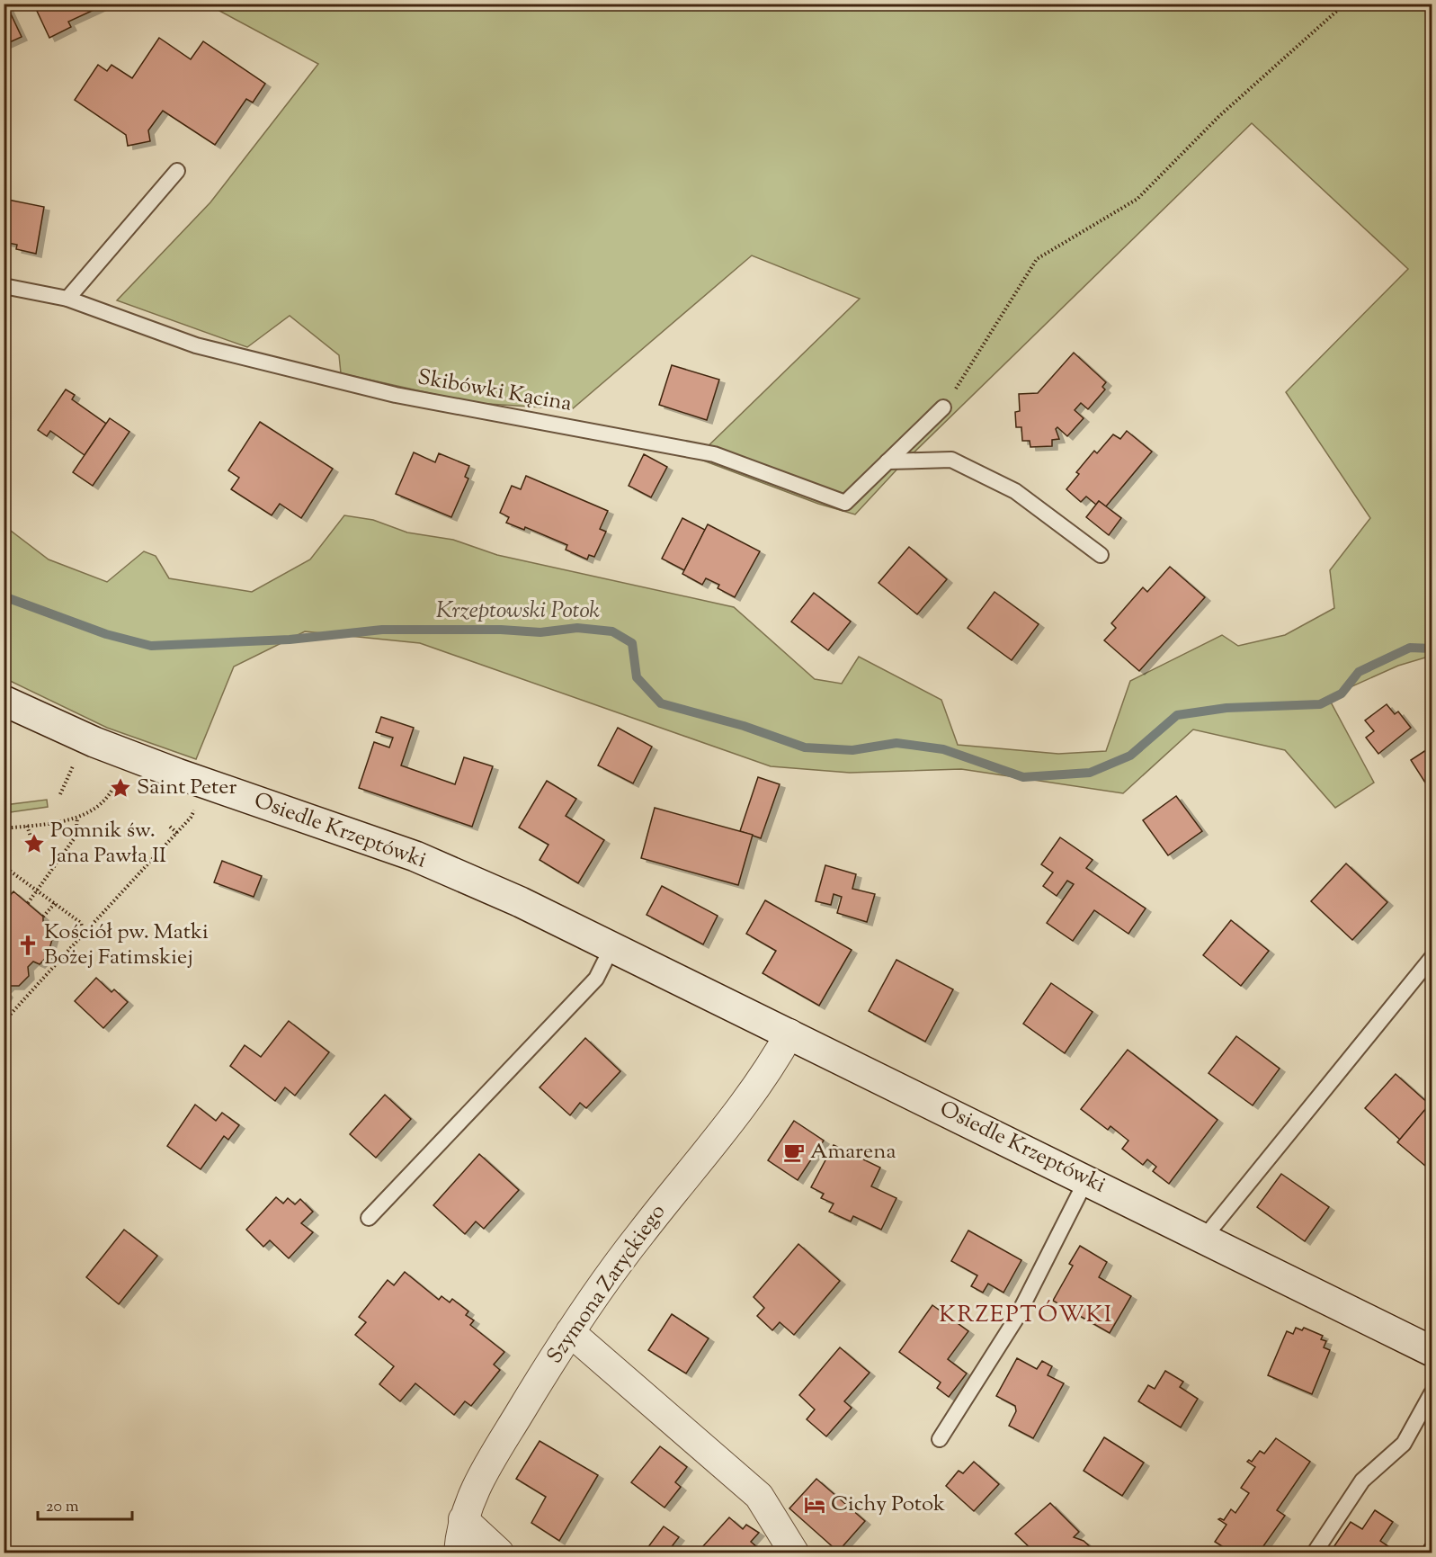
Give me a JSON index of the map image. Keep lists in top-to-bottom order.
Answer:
{
  "streets": {
    "main road": ["Osiedle Krzeptówki"],
    "street": ["Szymona Zaryckiego"],
    "lane": ["Skibówki Kącina"]
  },
  "crossings": [
    ["Osiedle Krzeptówki", "Szymona Zaryckiego"]
  ],
  "districts": ["KRZEPTÓWKI"],
  "water": ["Krzeptowski Potok"],
  "places": {
    "place": ["Saint Peter", "Pomnik św. Jana Pawła II"],
    "church": ["Kościół pw. Matki Bożej Fatimskiej"],
    "cafe": ["Amarena"],
    "hotel": ["Cichy Potok"]
  },
  "scale_bar": "20 m"
}
